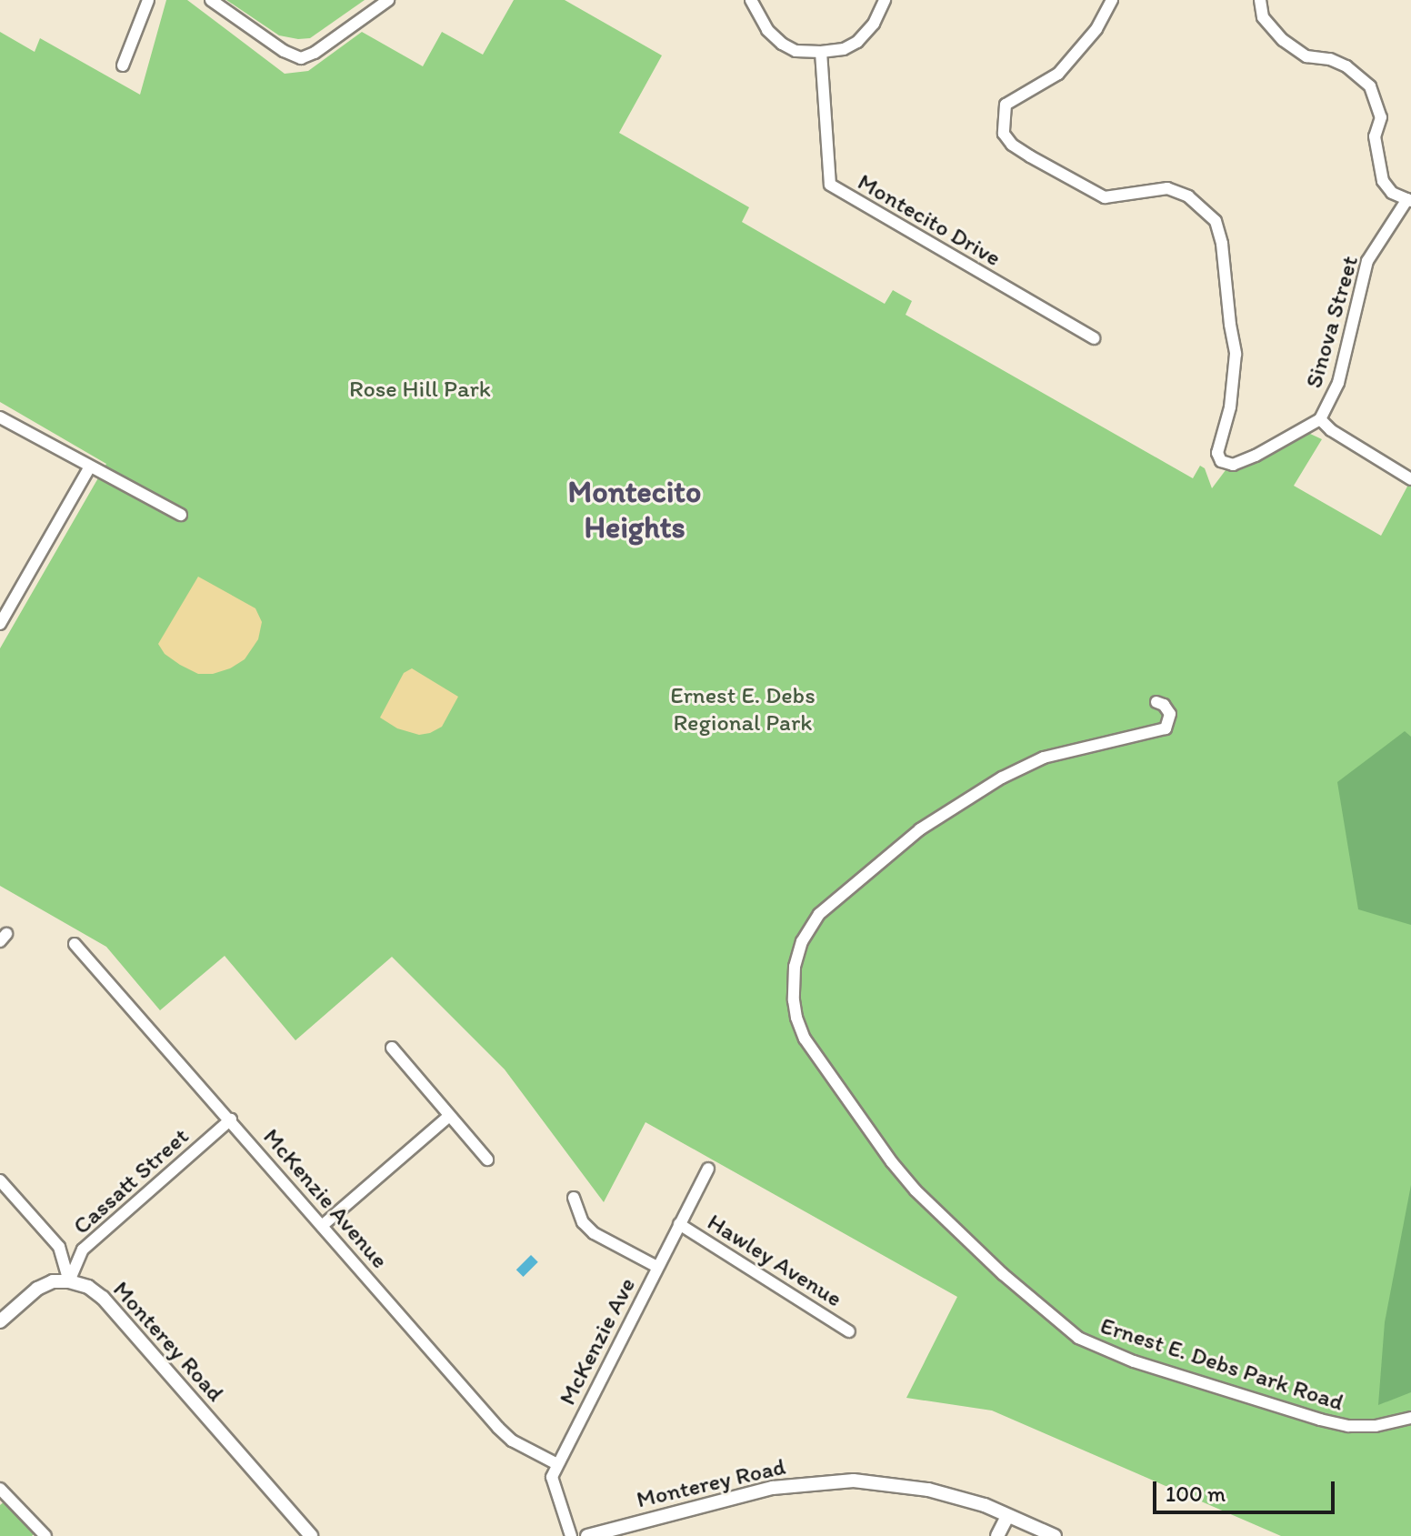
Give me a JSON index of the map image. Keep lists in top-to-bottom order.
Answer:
{
  "streets": {
    "street": [
      "Montecito Drive",
      "Sinova Street",
      "Cassatt Street",
      "McKenzie Avenue",
      "Hawley Avenue",
      "Monterey Road",
      "McKenzie Ave",
      "Ernest E. Debs Park Road"
    ]
  },
  "crossings": [
    ["Cassatt Street", "McKenzie Avenue"],
    ["Cassatt Street", "Monterey Road"],
    ["McKenzie Avenue", "McKenzie Ave"],
    ["Hawley Avenue", "McKenzie Ave"]
  ],
  "districts": ["Montecito Heights"],
  "parks": ["Rose Hill Park", "Ernest E. Debs Regional Park"],
  "scale_bar": "100 m"
}
